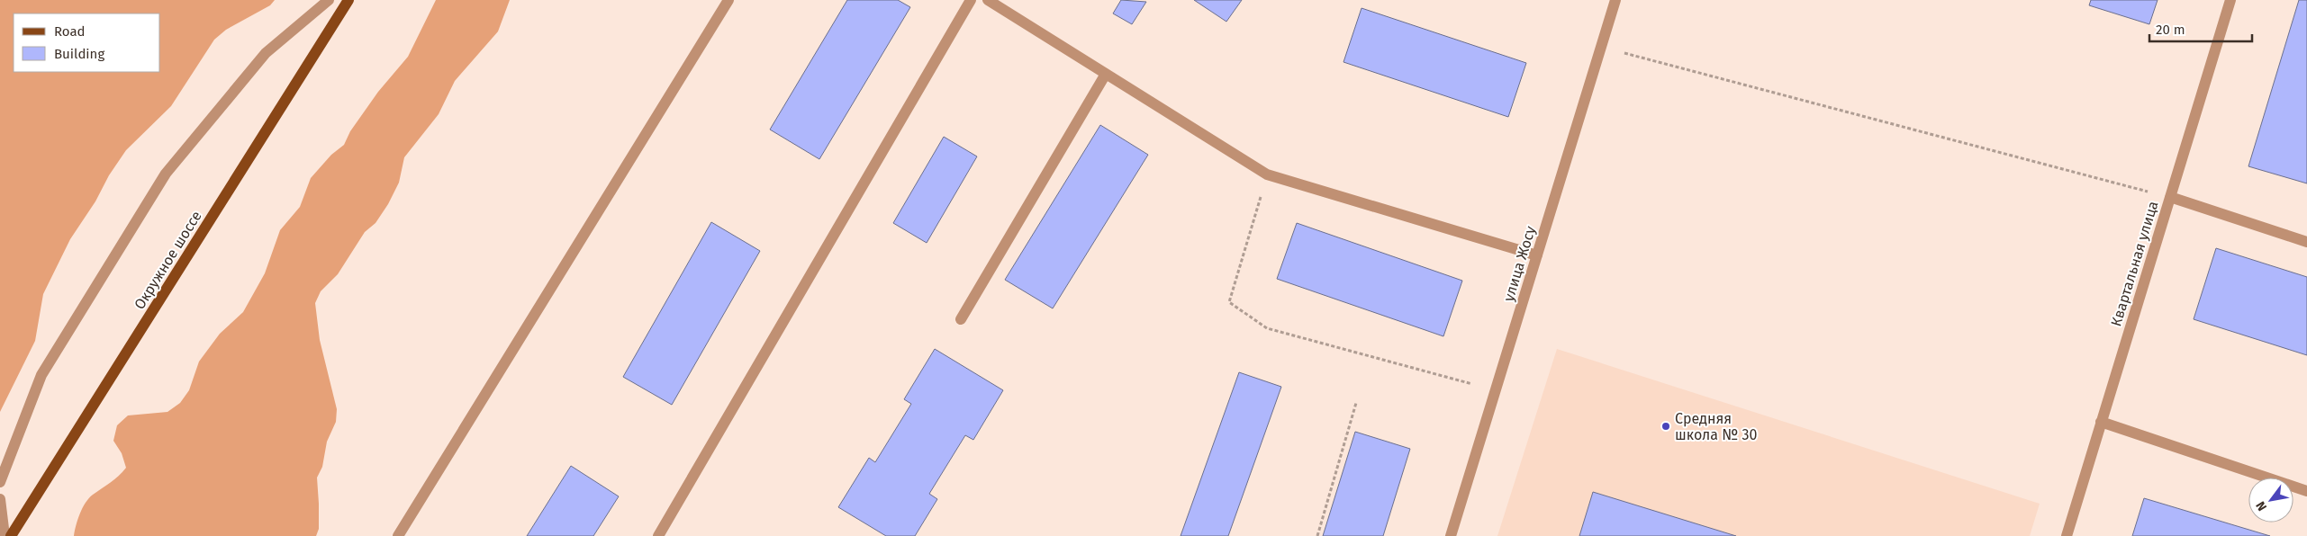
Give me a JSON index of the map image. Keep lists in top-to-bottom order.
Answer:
{
  "streets": {
    "main road": ["Окружное шоссе"],
    "street": ["улица Жосу", "Квартальная улица"]
  },
  "places": ["Средняя школа № 30"],
  "legend": ["Road", "Building"],
  "scale_bar": "20 m",
  "north": "bottom left"
}
